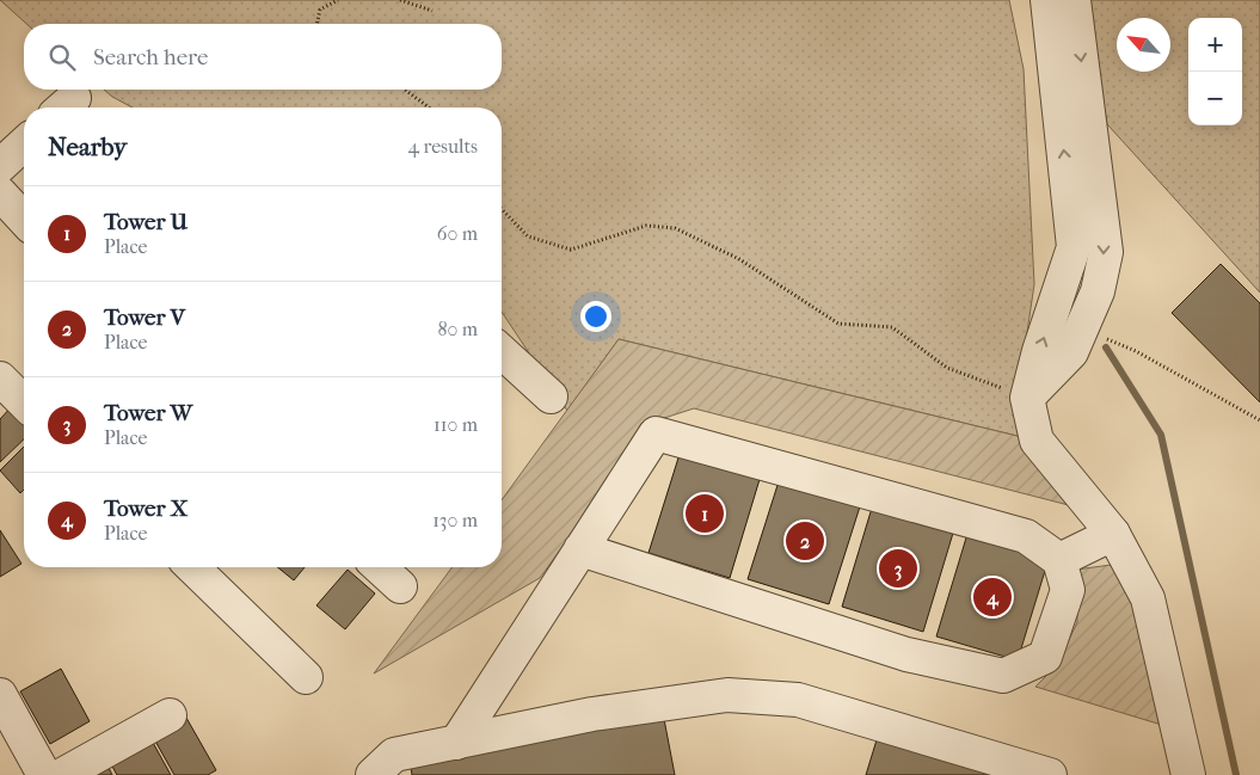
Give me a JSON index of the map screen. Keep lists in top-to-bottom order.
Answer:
{
  "north": "top left",
  "page": {
    "map_buttons": ["+", "−"],
    "search": "Search here",
    "heading": ["Nearby", "4 results"],
    "list": [
      {
        "mark": "1",
        "name": "Tower U",
        "note": "Place",
        "value": "60 m"
      },
      {
        "mark": "2",
        "name": "Tower V",
        "note": "Place",
        "value": "80 m"
      },
      {
        "mark": "3",
        "name": "Tower W",
        "note": "Place",
        "value": "110 m"
      },
      {
        "mark": "4",
        "name": "Tower X",
        "note": "Place",
        "value": "130 m"
      }
    ],
    "pins": [
      "1",
      "2",
      "3",
      "4"
    ]
  }
}
